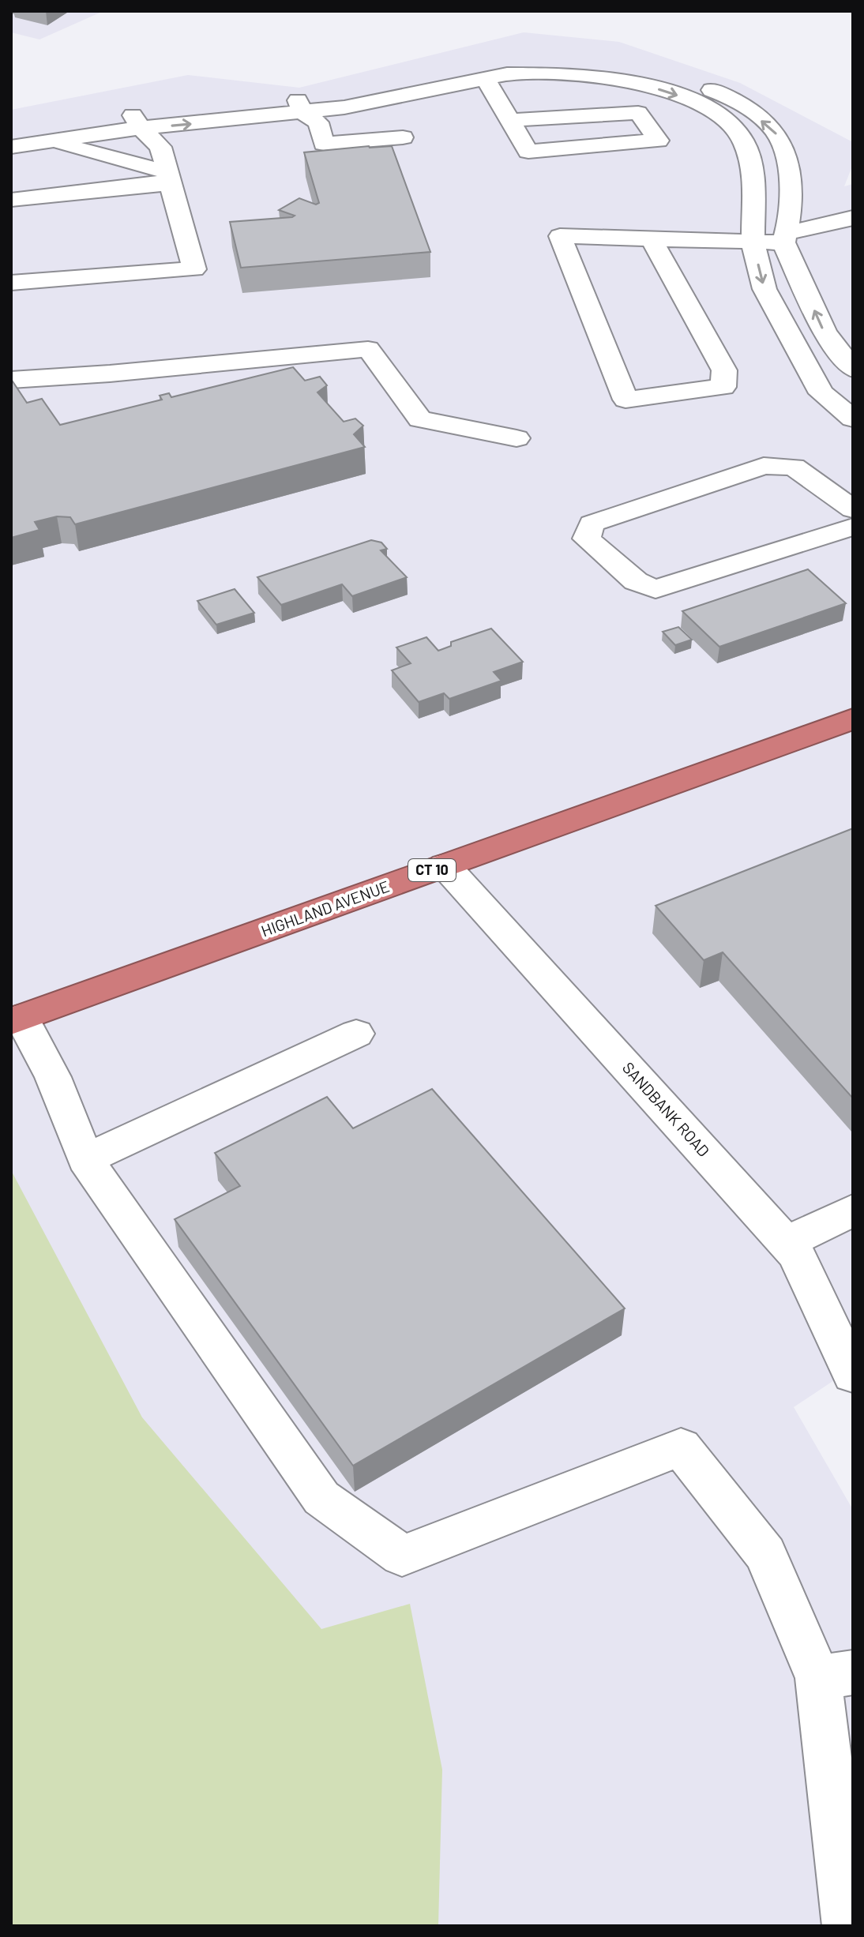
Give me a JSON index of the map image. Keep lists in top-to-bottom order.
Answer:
{
  "streets": {
    "highway": ["CT 10", "HIGHLAND AVENUE"],
    "street": ["SANDBANK ROAD"]
  },
  "crossings": [
    ["HIGHLAND AVENUE", "SANDBANK ROAD"]
  ]
}
